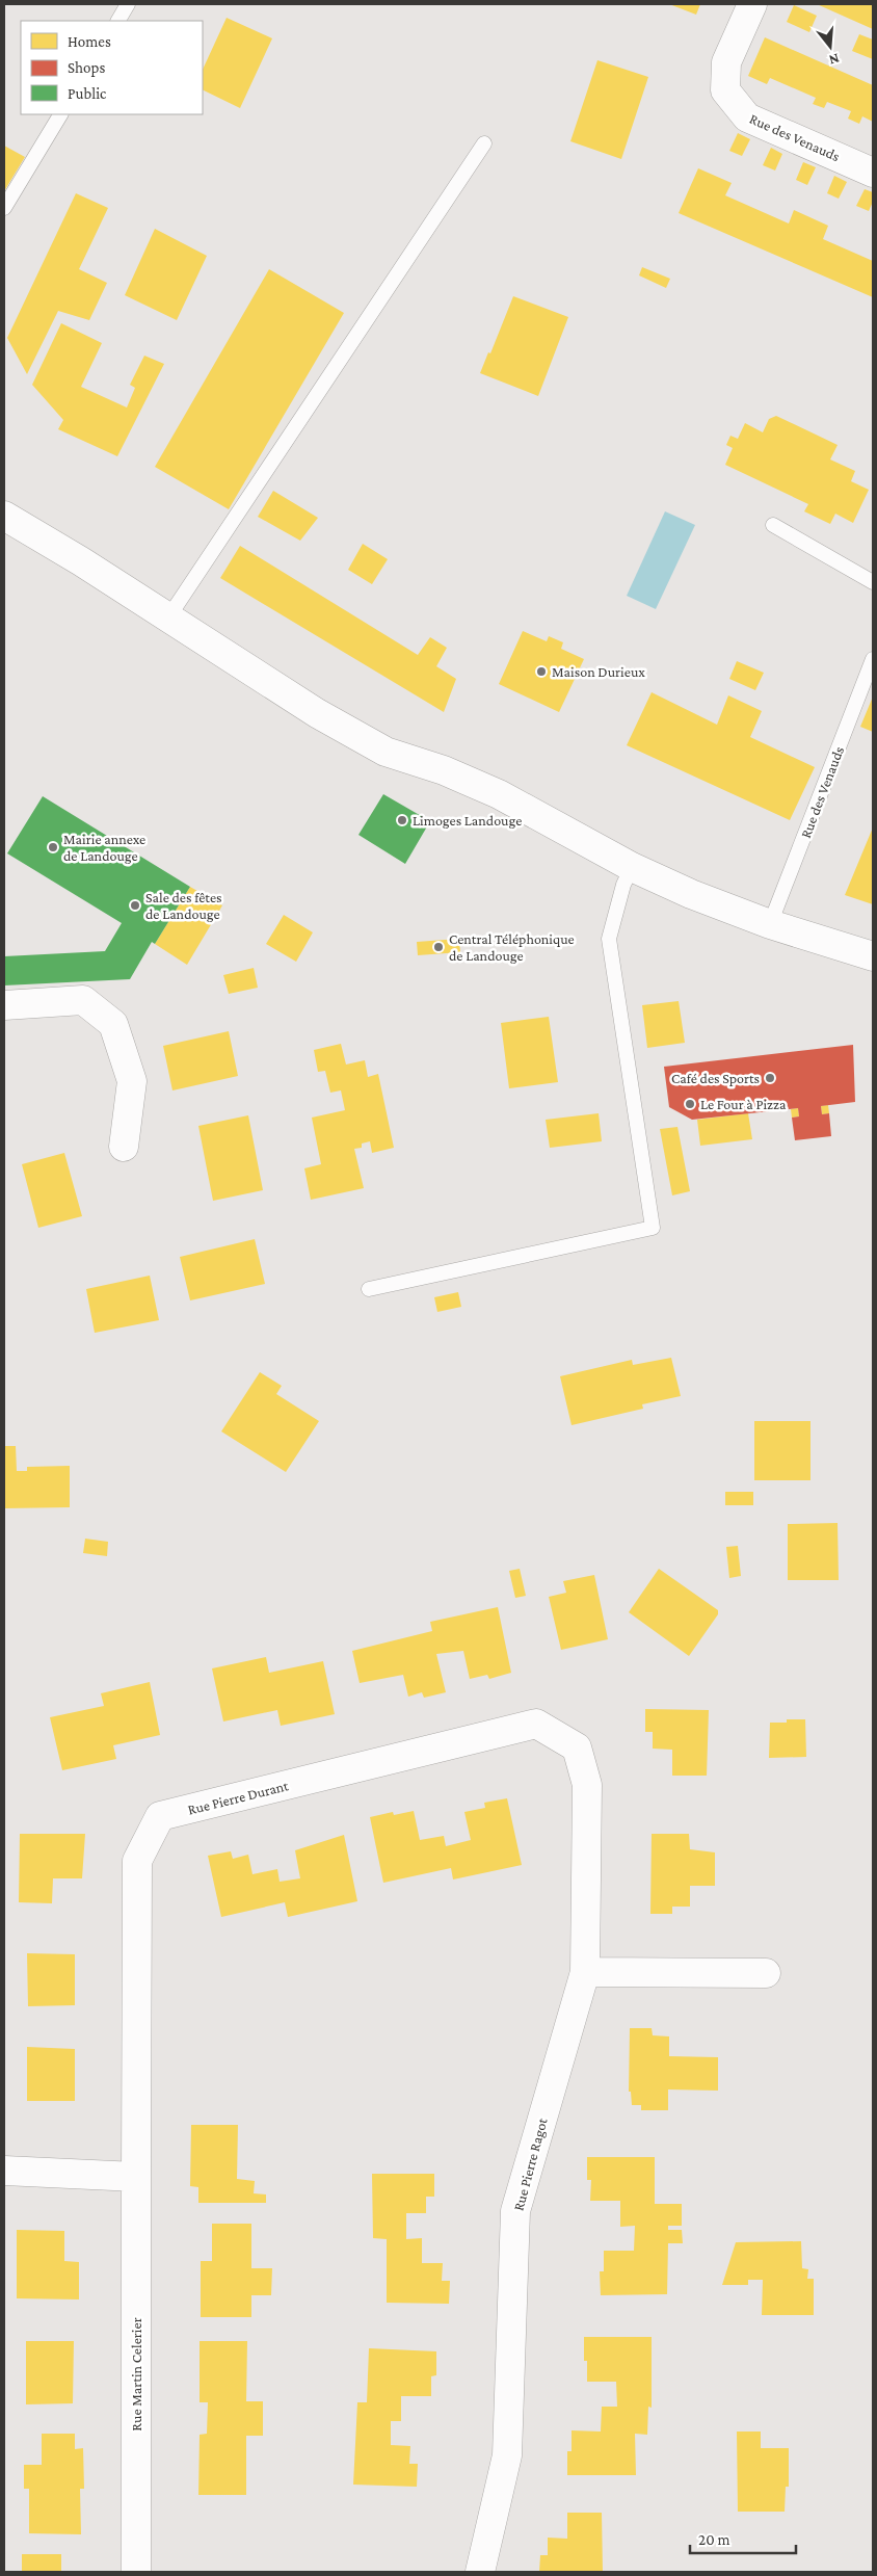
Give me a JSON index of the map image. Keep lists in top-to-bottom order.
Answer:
{
  "streets": {
    "street": [
      "Rue des Venauds",
      "Rue Pierre Durant",
      "Rue Pierre Ragot",
      "Rue Martin Celerier"
    ]
  },
  "crossings": [
    ["Rue Pierre Durant", "Rue Pierre Ragot"],
    ["Rue Pierre Durant", "Rue Martin Celerier"]
  ],
  "places": [
    "Maison Durieux",
    "Limoges Landouge",
    "Mairie annexe de Landouge",
    "Sale des fêtes de Landouge",
    "Central Téléphonique de Landouge",
    "Café des Sports",
    "Le Four à Pizza"
  ],
  "legend": ["Homes", "Shops", "Public"],
  "scale_bar": "20 m",
  "north": "bottom"
}
